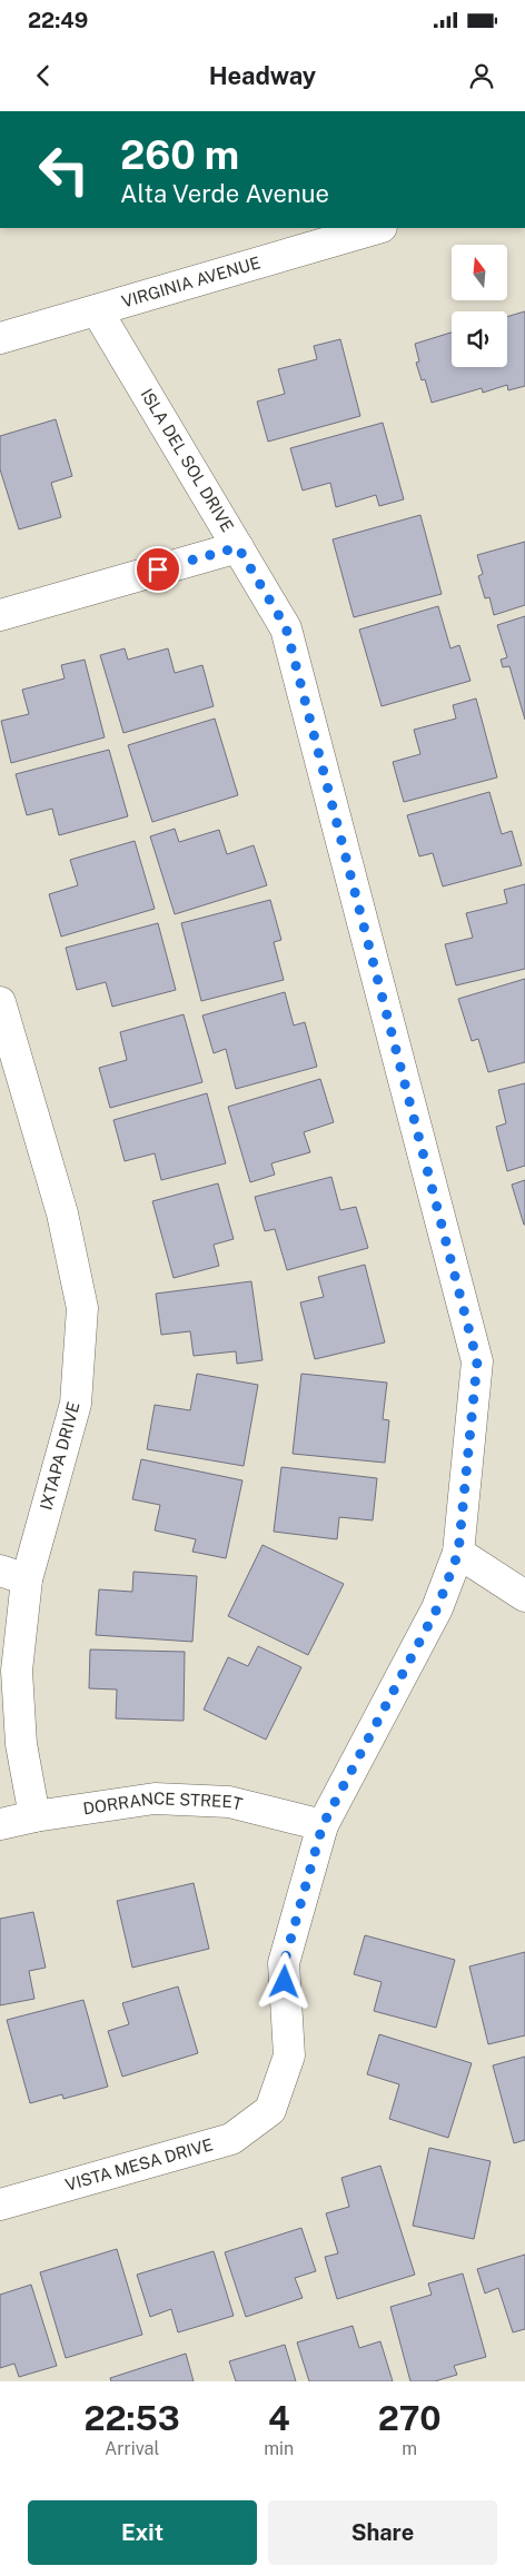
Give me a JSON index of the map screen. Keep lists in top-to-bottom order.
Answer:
{
  "streets": {
    "street": [
      "VIRGINIA AVENUE",
      "ISLA DEL SOL DRIVE",
      "IXTAPA DRIVE",
      "DORRANCE STREET",
      "VISTA MESA DRIVE"
    ]
  },
  "crossings": [
    ["VIRGINIA AVENUE", "ISLA DEL SOL DRIVE"],
    ["ISLA DEL SOL DRIVE", "DORRANCE STREET"],
    ["ISLA DEL SOL DRIVE", "VISTA MESA DRIVE"],
    ["IXTAPA DRIVE", "DORRANCE STREET"]
  ],
  "north": "top",
  "page": {
    "status": "22:49",
    "header": "Headway",
    "turn": ["260 m", "Alta Verde Avenue"],
    "eta": [
      "22:53",
      "Arrival",
      "4",
      "min",
      "270",
      "m"
    ],
    "buttons": ["Exit", "Share"]
  }
}
